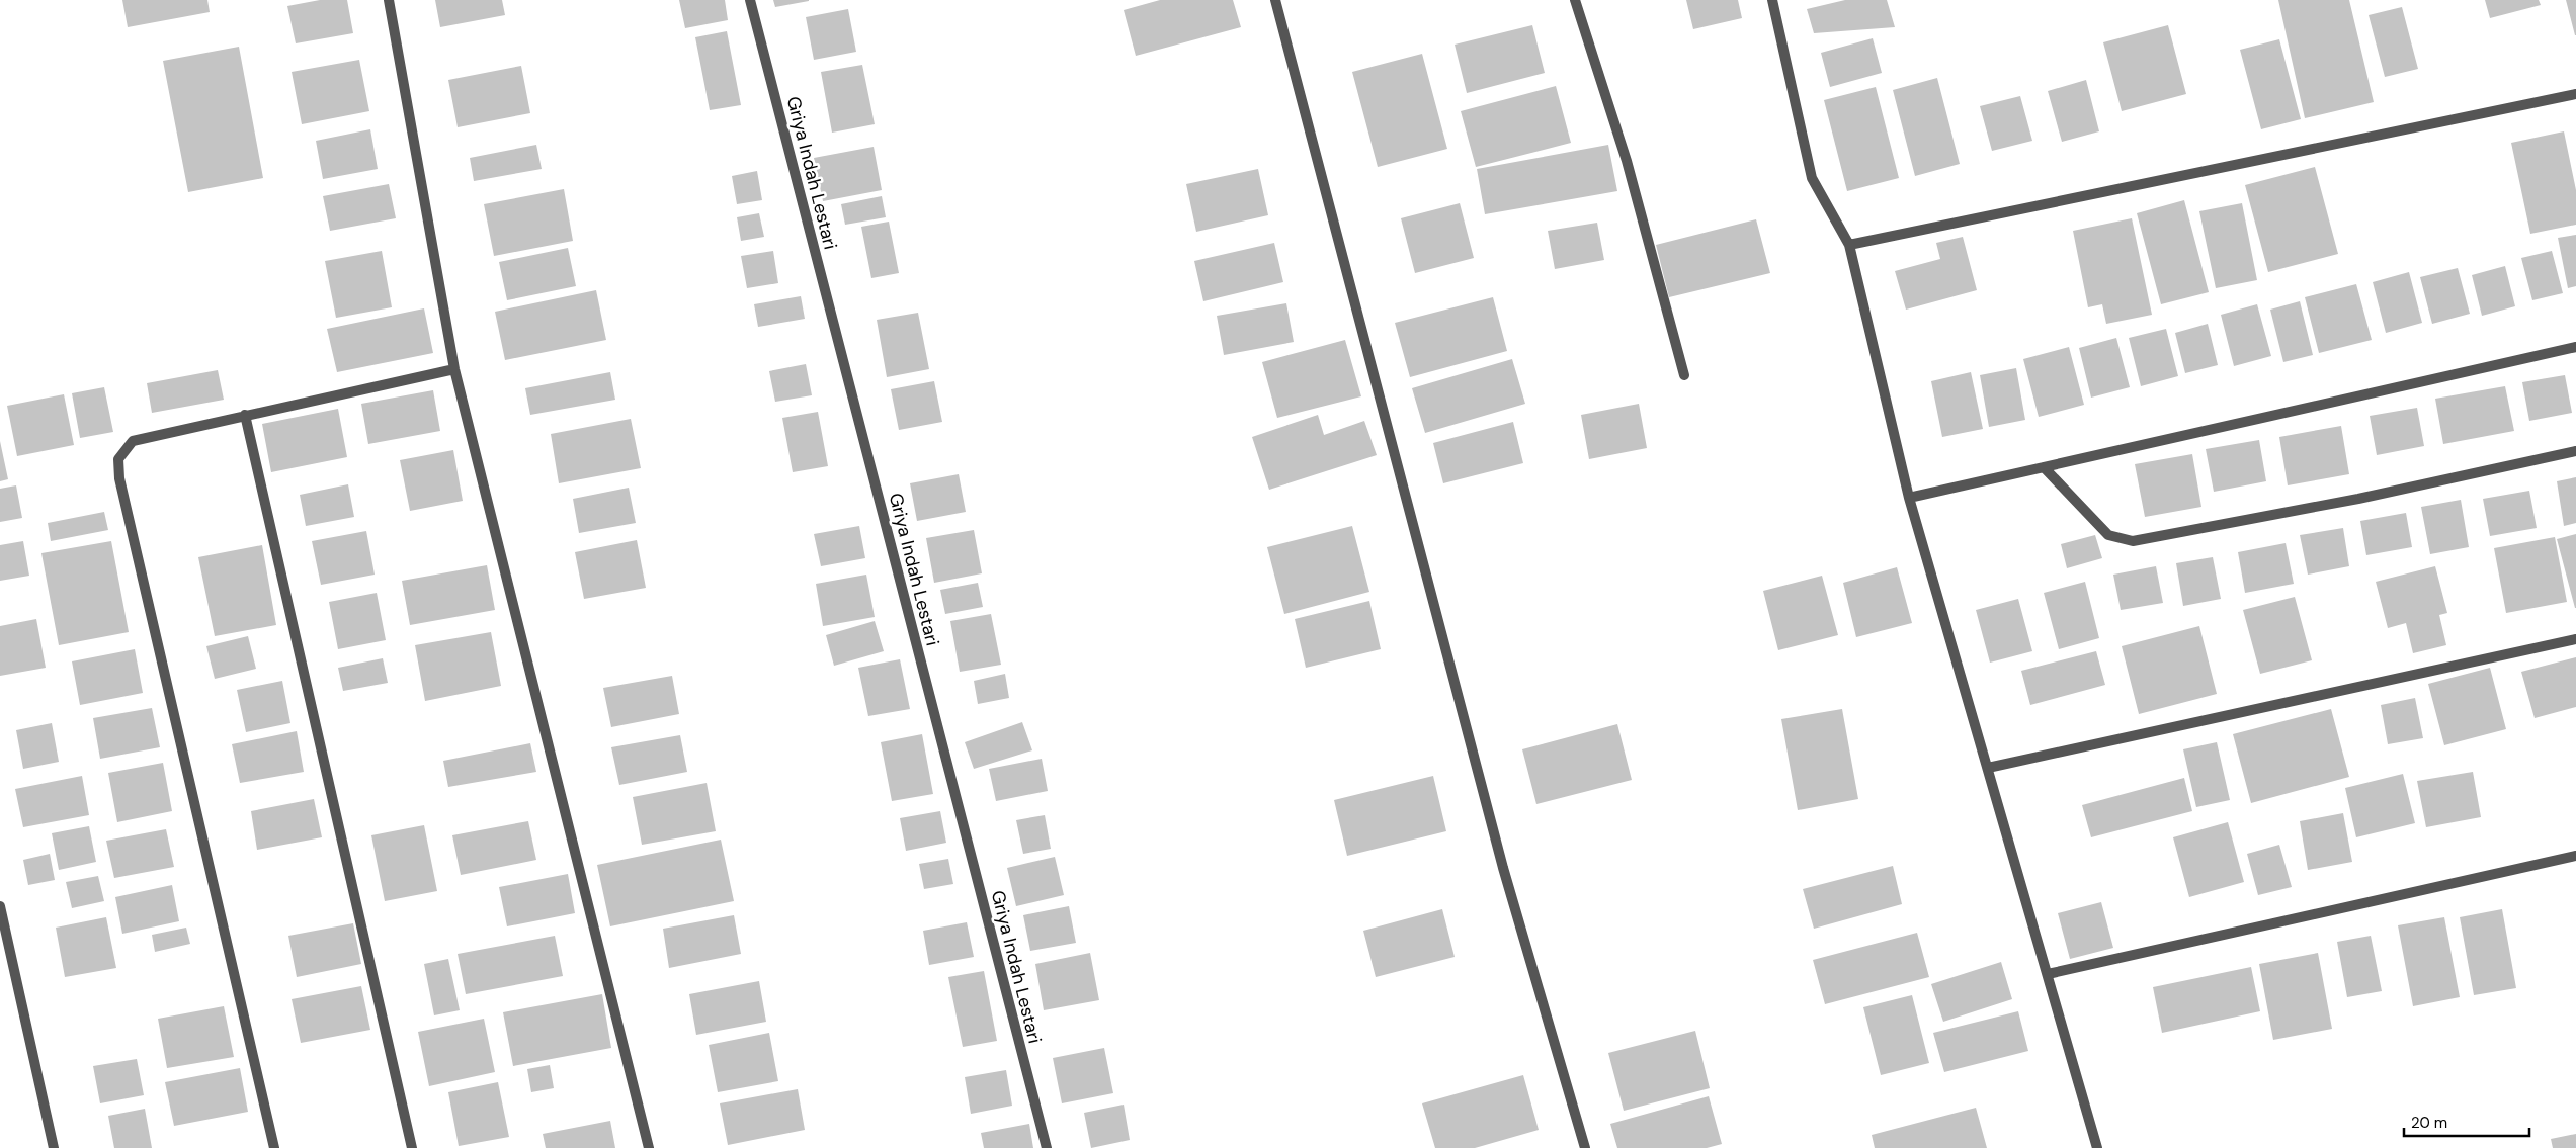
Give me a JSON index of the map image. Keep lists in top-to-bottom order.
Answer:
{
  "streets": {
    "street": ["Griya Indah Lestari"]
  },
  "scale_bar": "20 m"
}
